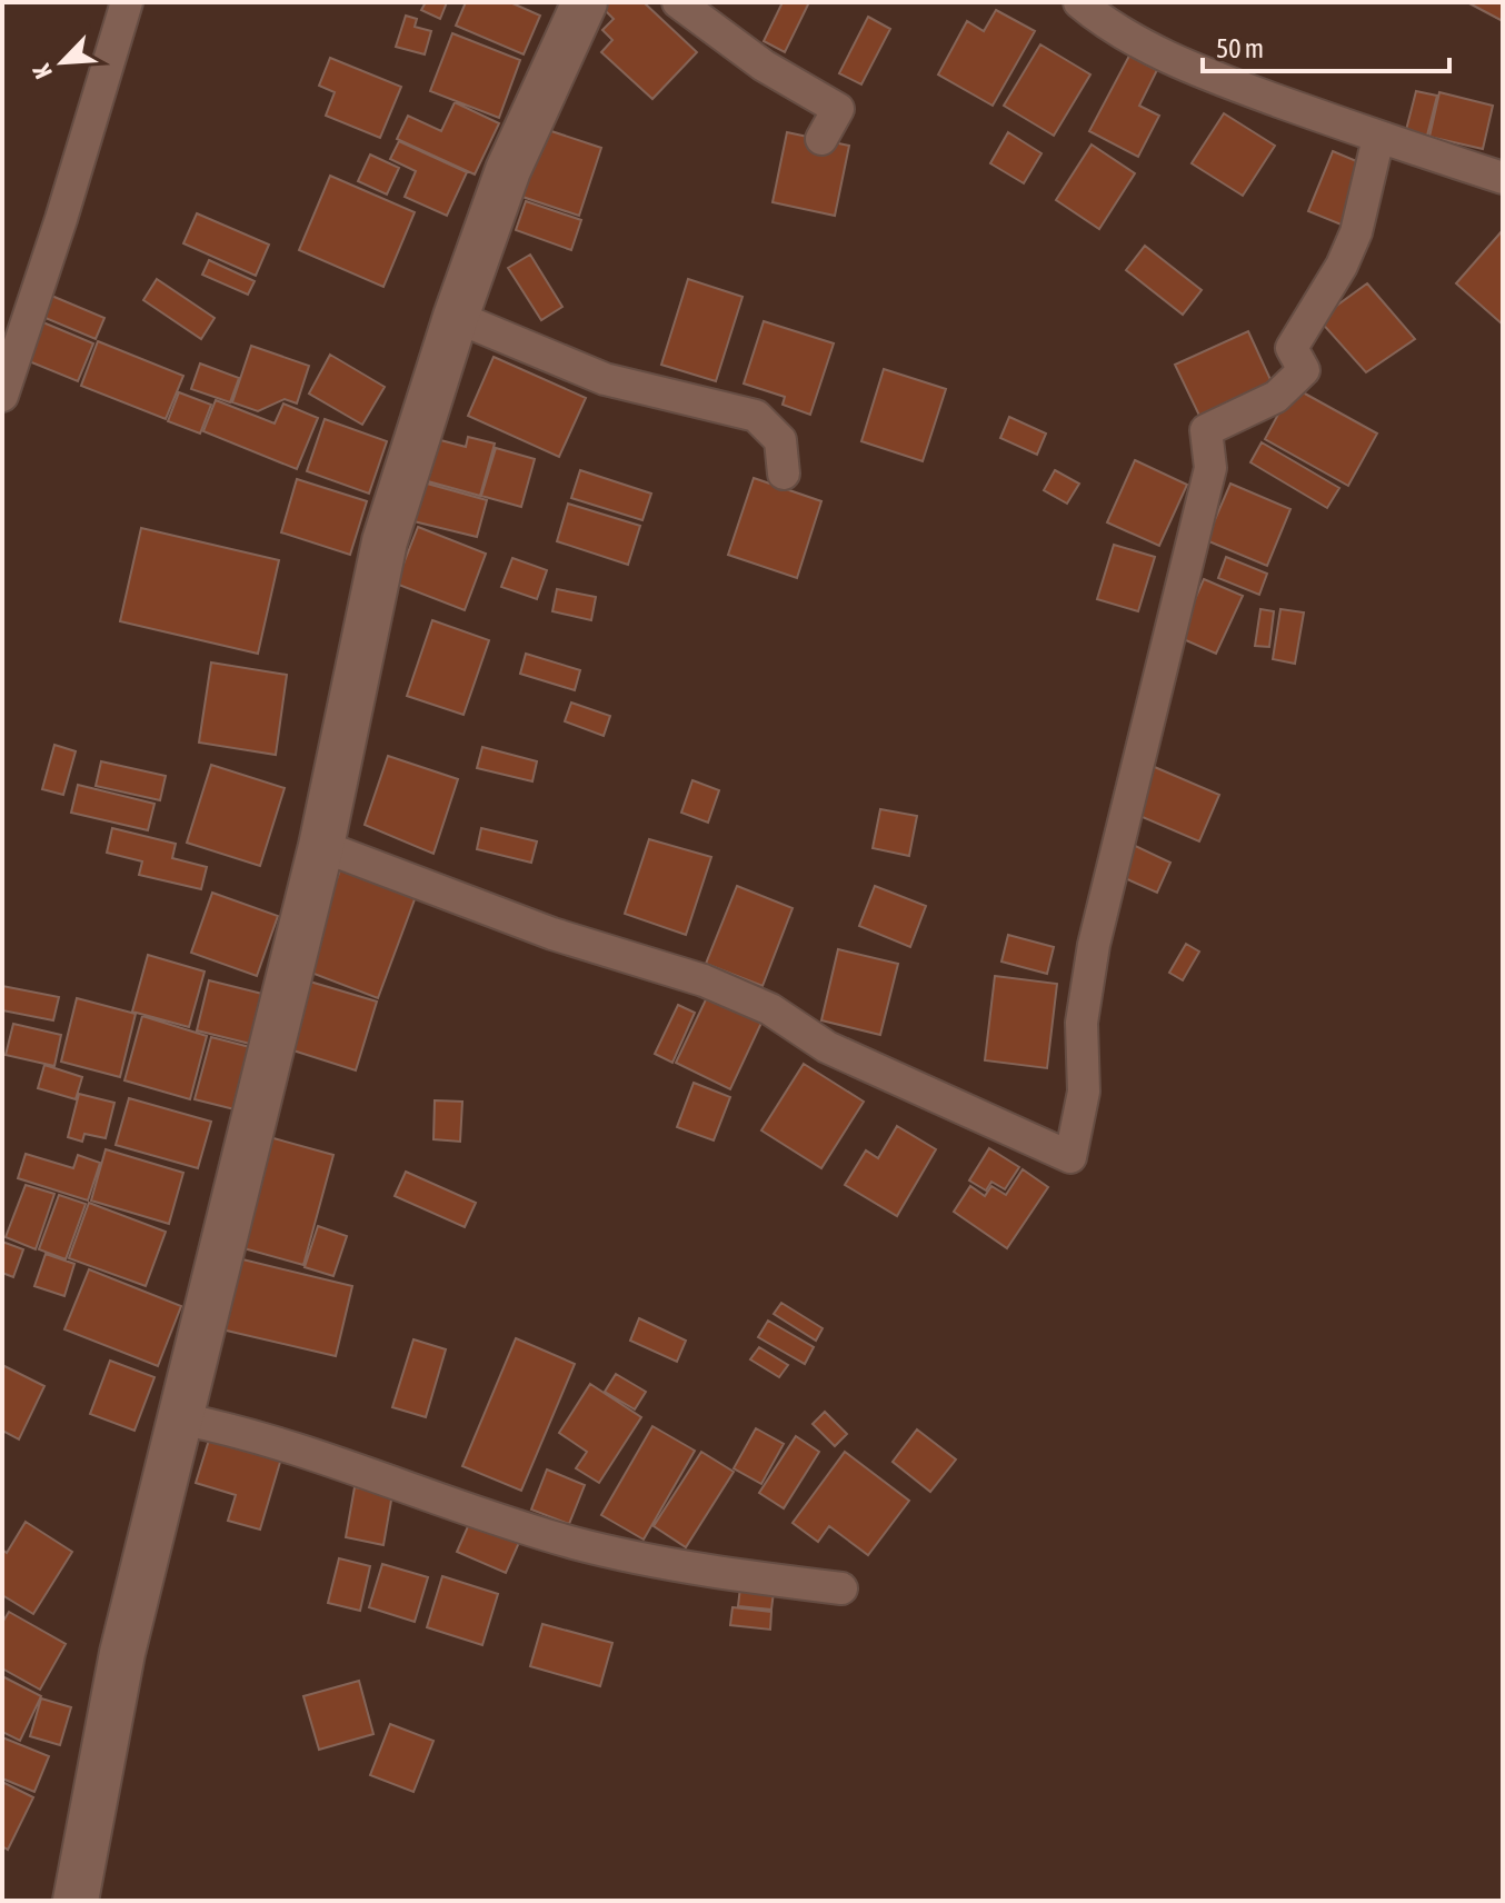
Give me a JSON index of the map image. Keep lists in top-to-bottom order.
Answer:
{
  "scale_bar": "50 m",
  "north": "bottom left"
}
